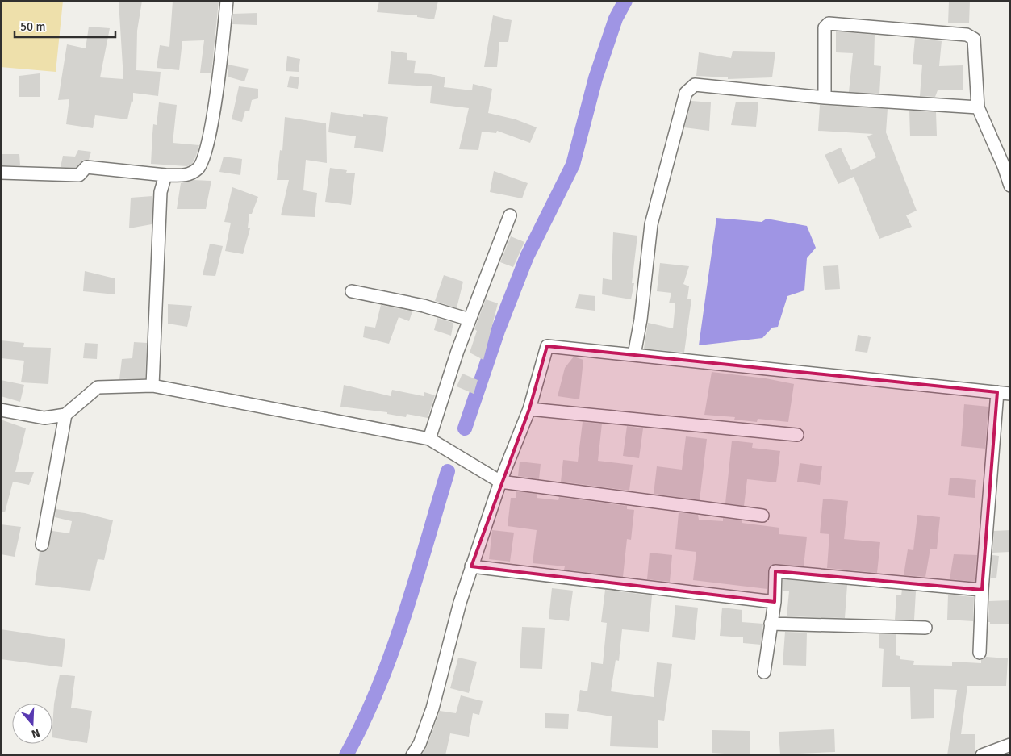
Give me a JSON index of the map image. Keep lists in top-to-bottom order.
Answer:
{
  "scale_bar": "50 m",
  "north": "bottom"
}
